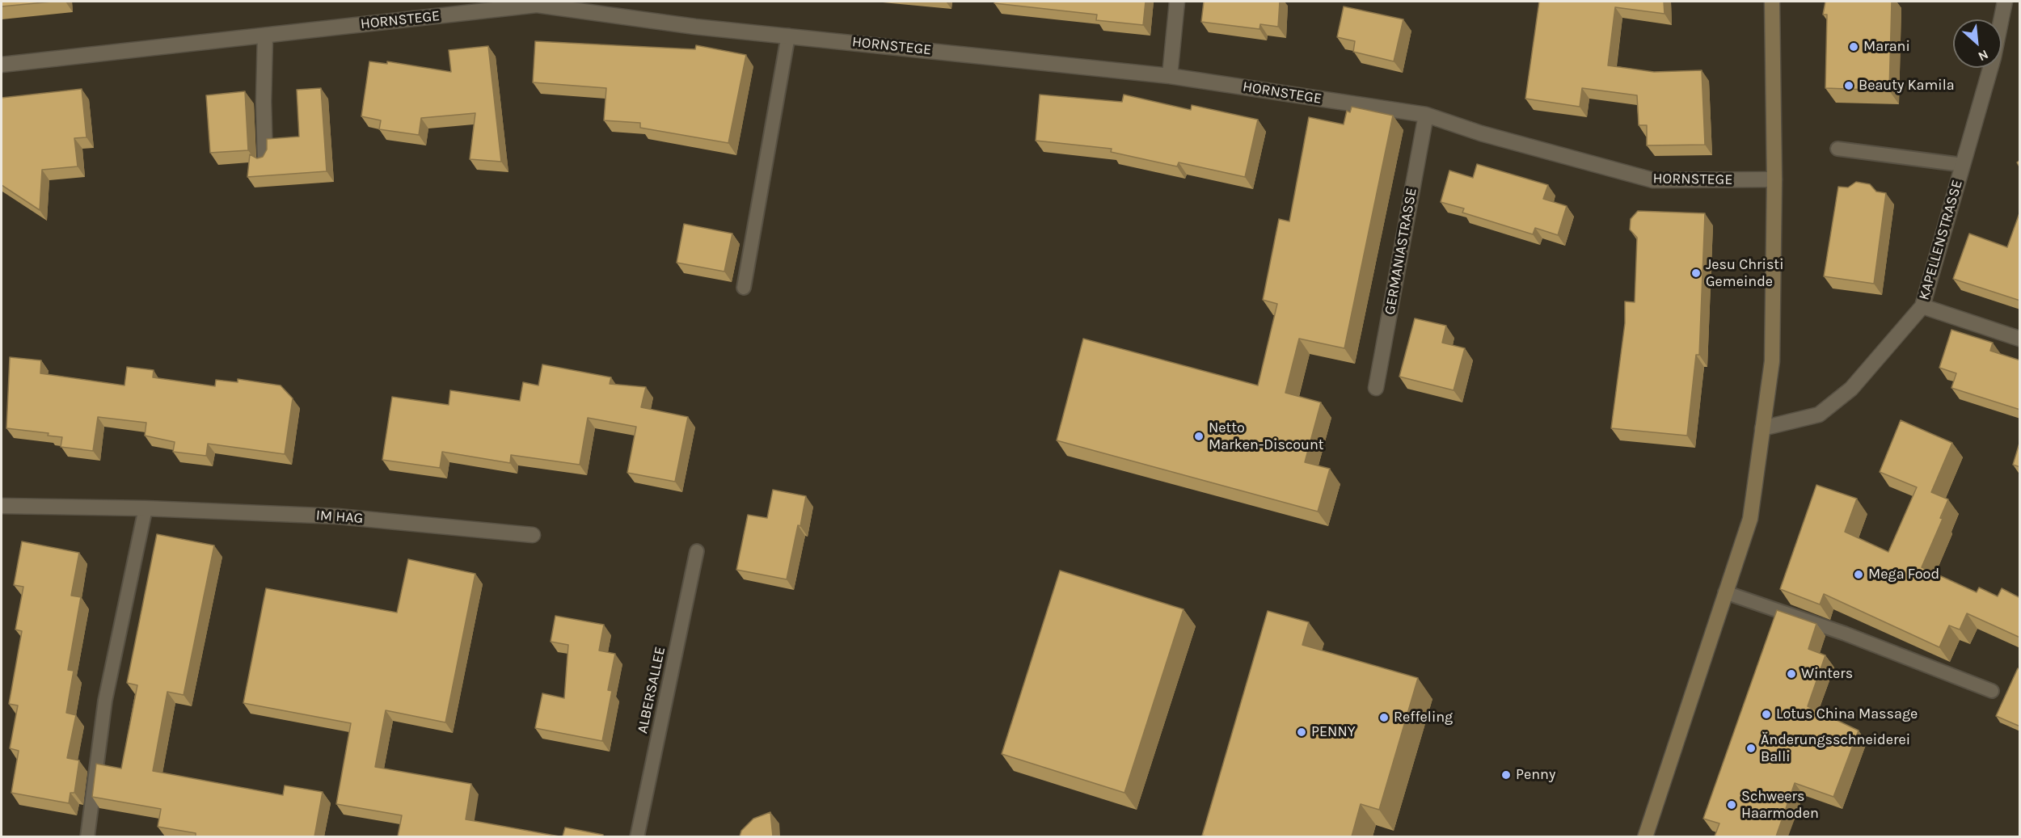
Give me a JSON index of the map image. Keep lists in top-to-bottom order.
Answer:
{
  "streets": {
    "street": [
      "HORNSTEGE",
      "KAPELLENSTRASSE",
      "GERMANIASTRASSE",
      "IM HAG"
    ],
    "lane": ["ALBERSALLEE"]
  },
  "crossings": [
    ["HORNSTEGE", "GERMANIASTRASSE"]
  ],
  "places": [
    "Marani",
    "Beauty Kamila",
    "Jesu Christi Gemeinde",
    "Netto Marken-Discount",
    "Mega Food",
    "Winters",
    "Lotus China Massage",
    "Reffeling",
    "PENNY",
    "Änderungsschneiderei Balli",
    "Penny",
    "Schweers Haarmoden"
  ],
  "north": "bottom right"
}
